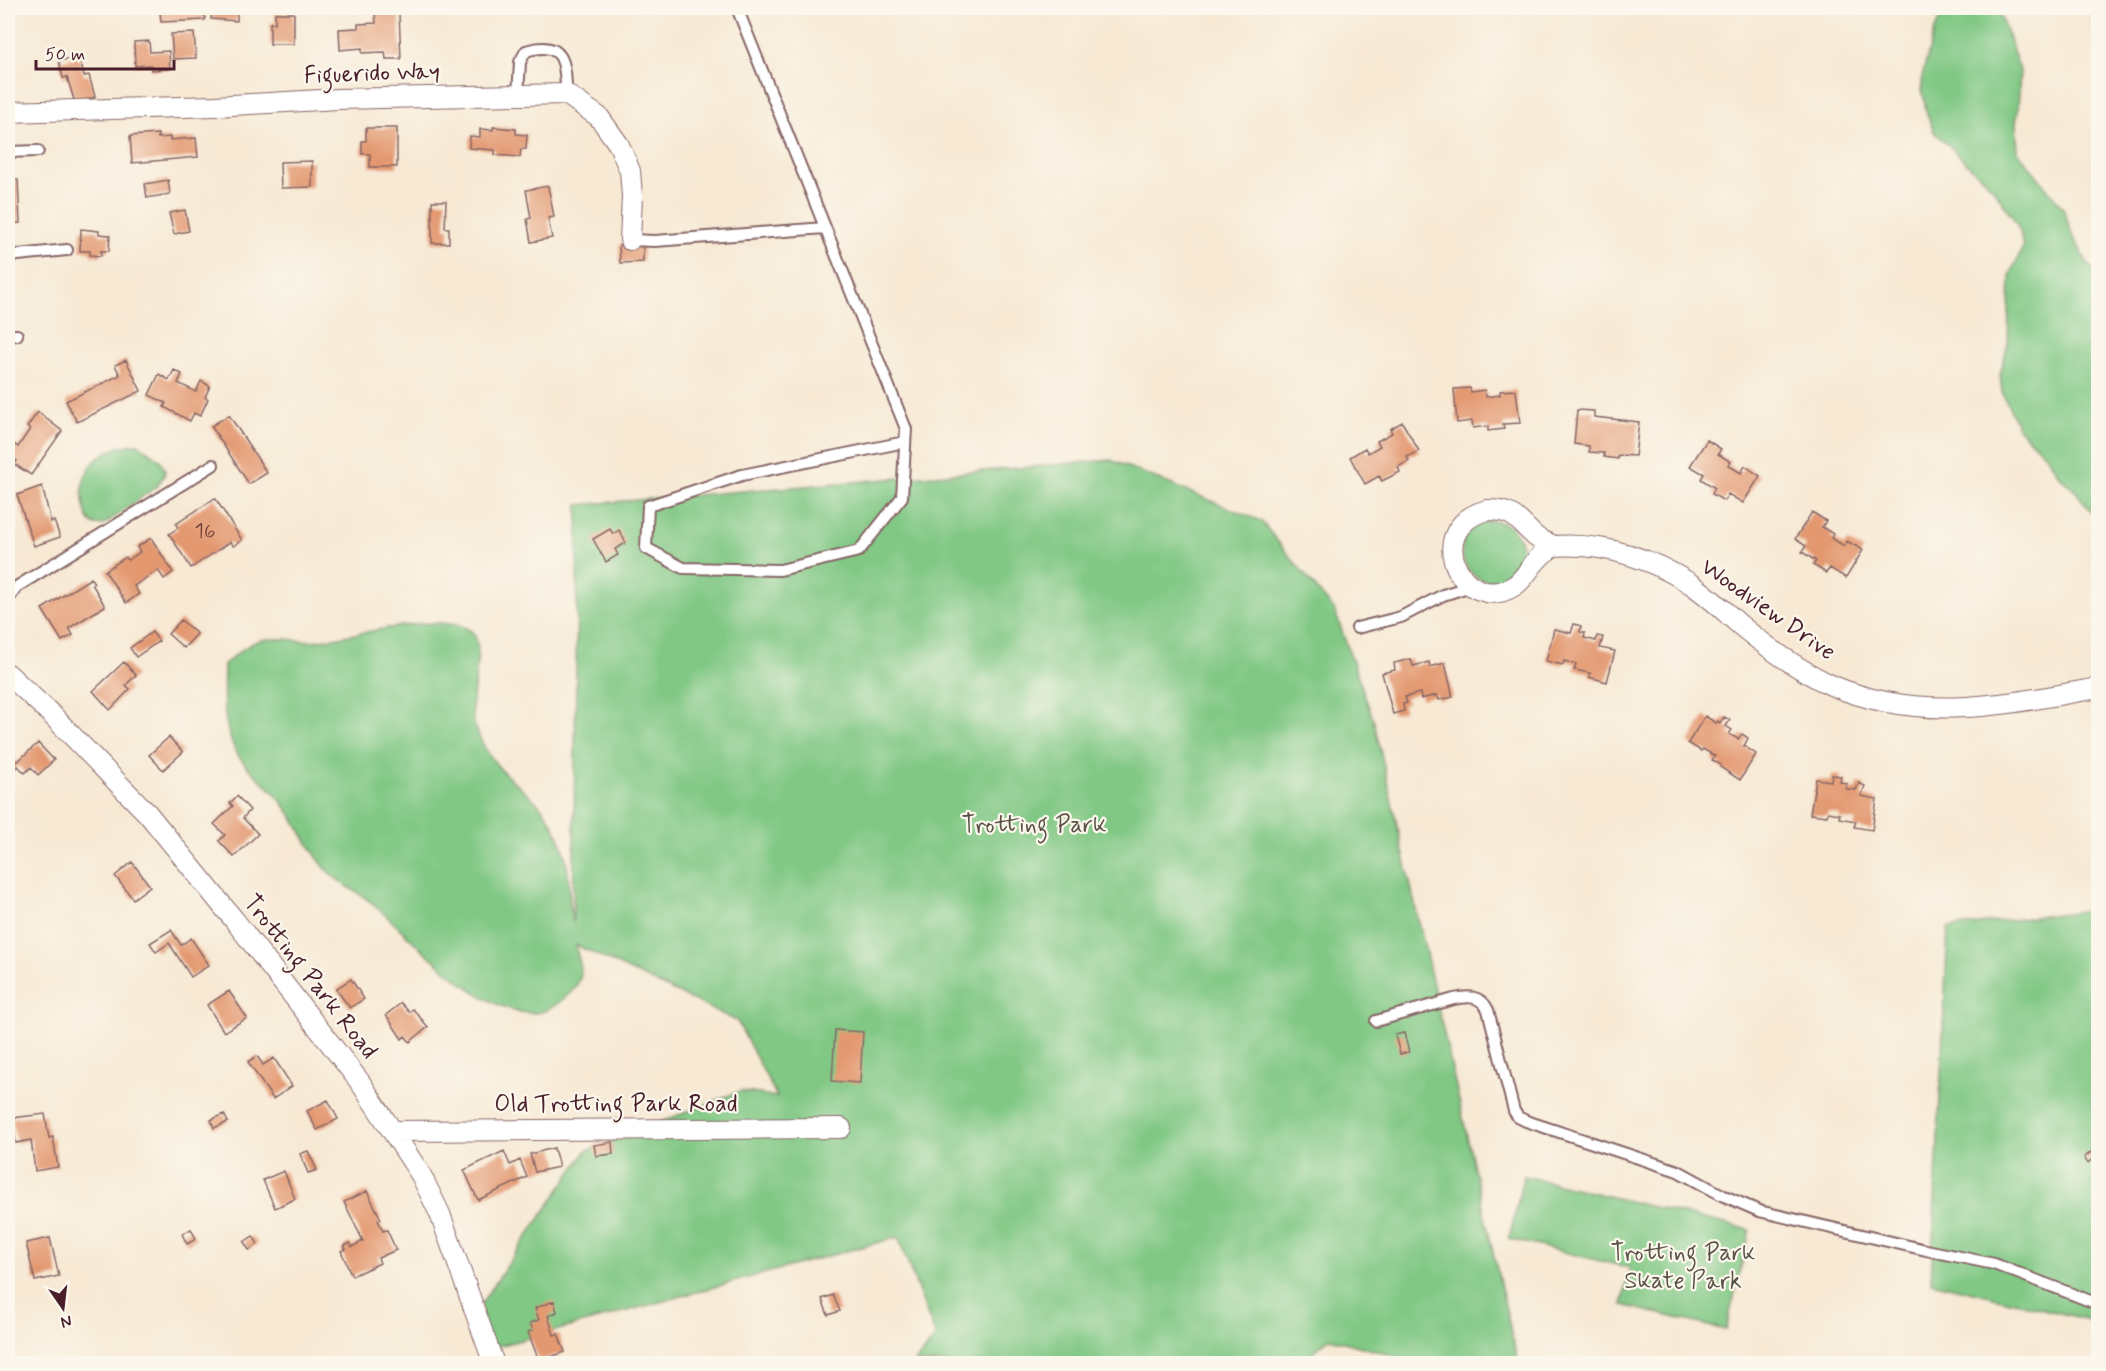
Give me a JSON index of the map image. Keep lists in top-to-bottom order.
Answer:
{
  "streets": {
    "street": [
      "Figuerido Way",
      "Woodview Drive",
      "Trotting Park Road",
      "Old Trotting Park Road"
    ]
  },
  "crossings": [
    ["Trotting Park Road", "Old Trotting Park Road"]
  ],
  "parks": ["Trotting Park", "Trotting Park Skate Park"],
  "house_numbers": ["16"],
  "scale_bar": "50 m",
  "north": "bottom"
}
